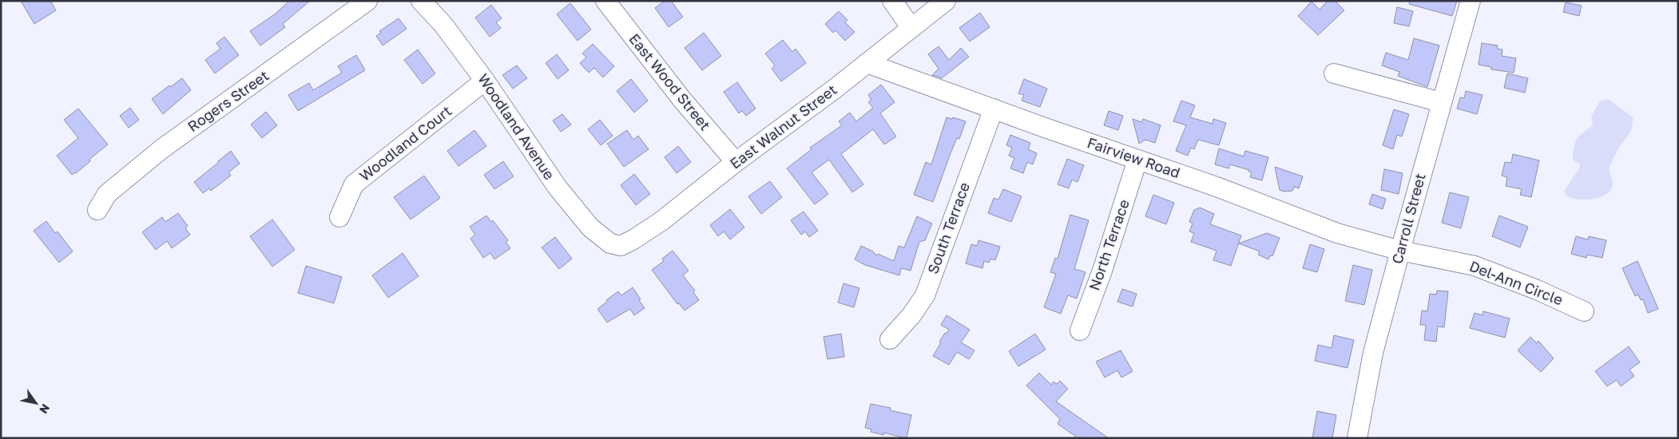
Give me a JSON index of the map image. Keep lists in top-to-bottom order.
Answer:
{
  "streets": {
    "street": [
      "East Wood Street",
      "Rogers Street",
      "Woodland Avenue",
      "East Walnut Street",
      "Woodland Court",
      "Fairview Road",
      "Carroll Street",
      "South Terrace",
      "North Terrace",
      "Del-Ann Circle"
    ]
  },
  "crossings": [
    ["East Wood Street", "East Walnut Street"],
    ["Woodland Avenue", "East Walnut Street"],
    ["Woodland Avenue", "Woodland Court"],
    ["East Walnut Street", "Fairview Road"],
    ["Fairview Road", "Carroll Street"],
    ["Fairview Road", "South Terrace"],
    ["Fairview Road", "North Terrace"],
    ["Fairview Road", "Del-Ann Circle"],
    ["Carroll Street", "Del-Ann Circle"]
  ],
  "north": "bottom right"
}
